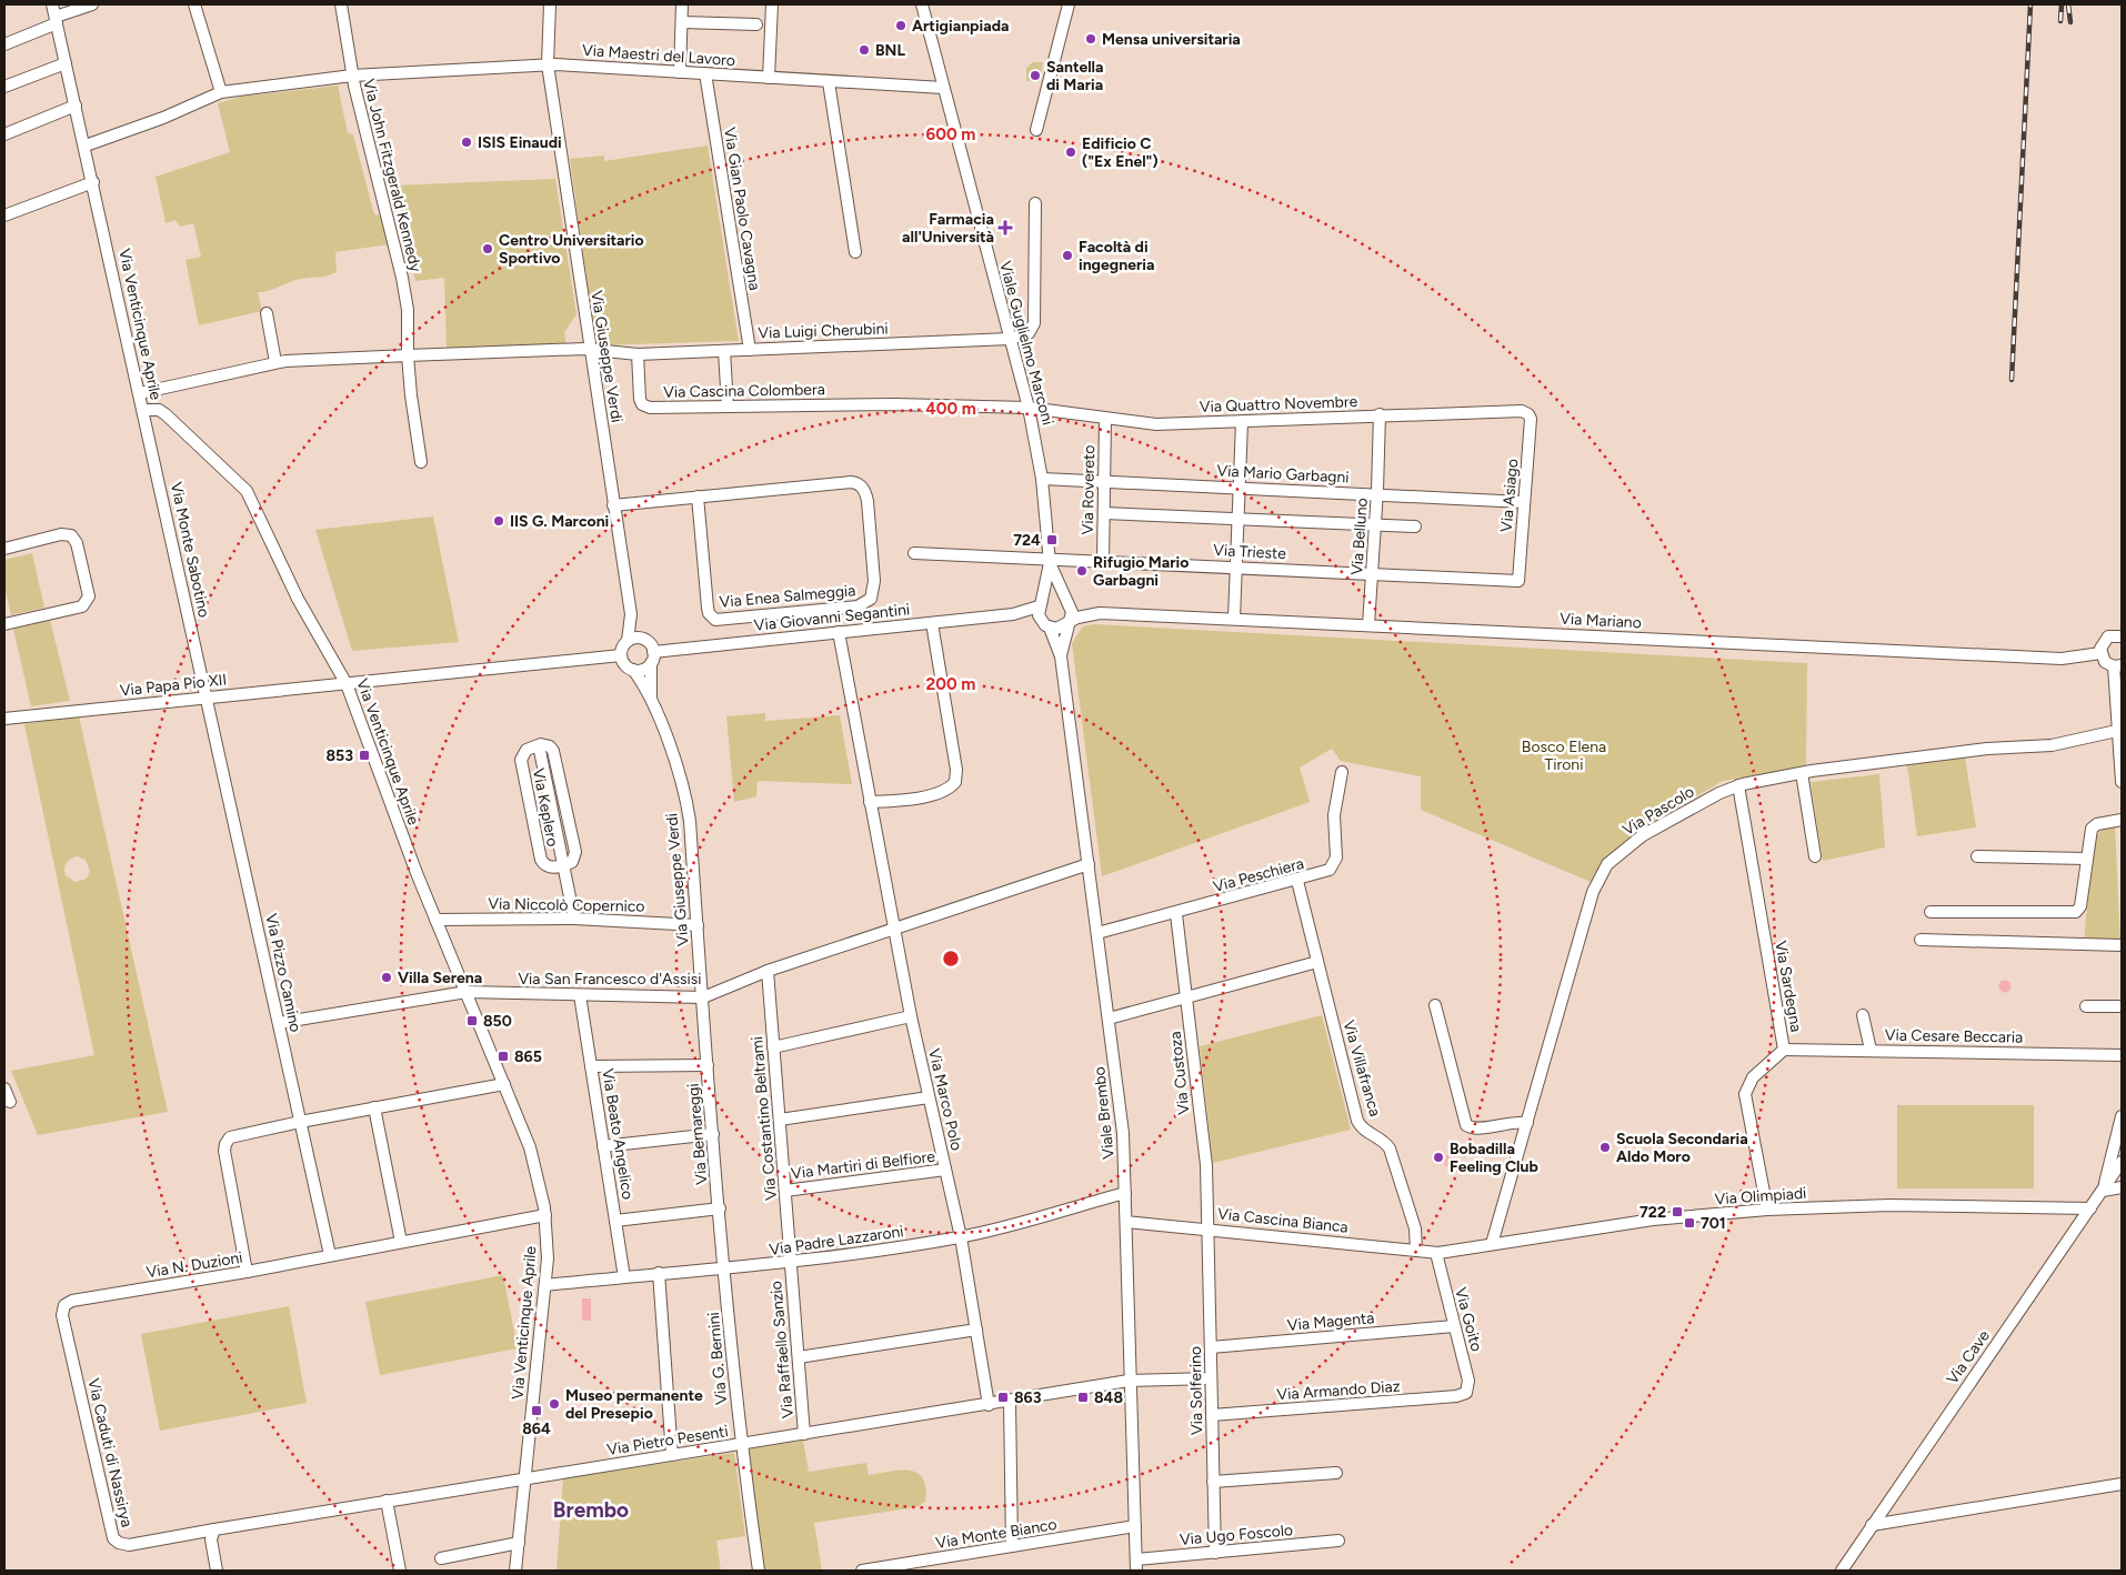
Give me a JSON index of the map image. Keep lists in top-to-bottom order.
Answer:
{
  "streets": {
    "street": [
      "Via Maestri del Lavoro",
      "Via John Fitzgerald Kennedy",
      "Via Gian Paolo Cavagna",
      "Via Venticinque Aprile",
      "Via Luigi Cherubini",
      "Viale Guglielmo Marconi",
      "Via Giuseppe Verdi",
      "Via Cascina Colombera",
      "Via Quattro Novembre",
      "Via Mario Garbagni",
      "Via Rovereto",
      "Via Asiago",
      "Via Belluno",
      "Via Monte Sabotino",
      "Via Trieste",
      "Via Enea Salmeggia",
      "Via Giovanni Segantini",
      "Via Mariano",
      "Via Papa Pio XII",
      "Via Keplero",
      "Via Pascolo",
      "Via Peschiera",
      "Via Niccolò Copernico",
      "Via Pizzo Camino",
      "Via San Francesco d'Assisi",
      "Via Sardegna",
      "Via Cesare Beccaria",
      "Via Villafranca",
      "Via Custoza",
      "Via Marco Polo",
      "Viale Brembo",
      "Via Costantino Beltrami",
      "Via Beato Angelico",
      "Via Bernareggi",
      "Via Martiri di Belfiore",
      "Via Olimpiadi",
      "Via Cascina Bianca",
      "Via Padre Lazzaroni",
      "Via N. Duzioni",
      "Via Goito",
      "Via Magenta",
      "Via Raffaello Sanzio",
      "Via Cave",
      "Via G. Bernini",
      "Via Solferino",
      "Via Armando Diaz",
      "Via Pietro Pesenti",
      "Via Caduti di Nassirya",
      "Via Monte Bianco",
      "Via Ugo Foscolo"
    ]
  },
  "crossings": [
    ["Via Maestri del Lavoro", "Via John Fitzgerald Kennedy"],
    ["Via Maestri del Lavoro", "Via Gian Paolo Cavagna"],
    ["Via Maestri del Lavoro", "Via Venticinque Aprile"],
    ["Via Maestri del Lavoro", "Viale Guglielmo Marconi"],
    ["Via Maestri del Lavoro", "Via Giuseppe Verdi"],
    ["Via Gian Paolo Cavagna", "Via Luigi Cherubini"],
    ["Via Venticinque Aprile", "Via Monte Sabotino"],
    ["Via Venticinque Aprile", "Via Papa Pio XII"],
    ["Via Venticinque Aprile", "Via Niccolò Copernico"],
    ["Via Venticinque Aprile", "Via San Francesco d'Assisi"],
    ["Via Venticinque Aprile", "Via Padre Lazzaroni"],
    ["Via Venticinque Aprile", "Via N. Duzioni"],
    ["Via Venticinque Aprile", "Via Pietro Pesenti"],
    ["Via Luigi Cherubini", "Viale Guglielmo Marconi"],
    ["Via Luigi Cherubini", "Via Cascina Colombera"],
    ["Viale Guglielmo Marconi", "Via Cascina Colombera"],
    ["Viale Guglielmo Marconi", "Via Quattro Novembre"],
    ["Viale Guglielmo Marconi", "Via Mario Garbagni"],
    ["Viale Guglielmo Marconi", "Via Trieste"],
    ["Viale Guglielmo Marconi", "Via Giovanni Segantini"],
    ["Viale Guglielmo Marconi", "Via Mariano"],
    ["Viale Guglielmo Marconi", "Viale Brembo"],
    ["Via Giuseppe Verdi", "Via Enea Salmeggia"],
    ["Via Giuseppe Verdi", "Via Giovanni Segantini"],
    ["Via Giuseppe Verdi", "Via Niccolò Copernico"],
    ["Via Giuseppe Verdi", "Via San Francesco d'Assisi"],
    ["Via Giuseppe Verdi", "Via Bernareggi"],
    ["Via Cascina Colombera", "Via Quattro Novembre"],
    ["Via Quattro Novembre", "Via Rovereto"],
    ["Via Quattro Novembre", "Via Asiago"],
    ["Via Quattro Novembre", "Via Belluno"],
    ["Via Mario Garbagni", "Via Rovereto"],
    ["Via Mario Garbagni", "Via Asiago"],
    ["Via Mario Garbagni", "Via Belluno"],
    ["Via Rovereto", "Via Trieste"],
    ["Via Asiago", "Via Trieste"],
    ["Via Belluno", "Via Trieste"],
    ["Via Belluno", "Via Mariano"],
    ["Via Monte Sabotino", "Via Papa Pio XII"],
    ["Via Monte Sabotino", "Via Pizzo Camino"],
    ["Via Giovanni Segantini", "Via Mariano"],
    ["Via Giovanni Segantini", "Via Marco Polo"],
    ["Via Giovanni Segantini", "Viale Brembo"],
    ["Via Mariano", "Viale Brembo"],
    ["Via Papa Pio XII", "Via Pizzo Camino"],
    ["Via Keplero", "Via Niccolò Copernico"],
    ["Via Pascolo", "Via Sardegna"],
    ["Via Pascolo", "Via Olimpiadi"],
    ["Via Peschiera", "Via Villafranca"],
    ["Via Peschiera", "Via Custoza"],
    ["Via Peschiera", "Viale Brembo"],
    ["Via Pizzo Camino", "Via San Francesco d'Assisi"],
    ["Via Pizzo Camino", "Via N. Duzioni"],
    ["Via San Francesco d'Assisi", "Via Marco Polo"],
    ["Via San Francesco d'Assisi", "Viale Brembo"],
    ["Via San Francesco d'Assisi", "Via Costantino Beltrami"],
    ["Via San Francesco d'Assisi", "Via Beato Angelico"],
    ["Via San Francesco d'Assisi", "Via Bernareggi"],
    ["Via Sardegna", "Via Cesare Beccaria"],
    ["Via Sardegna", "Via Olimpiadi"],
    ["Via Villafranca", "Via Cascina Bianca"],
    ["Via Custoza", "Via Cascina Bianca"],
    ["Via Custoza", "Via Solferino"],
    ["Via Marco Polo", "Via Martiri di Belfiore"],
    ["Via Marco Polo", "Via Padre Lazzaroni"],
    ["Via Marco Polo", "Via Pietro Pesenti"],
    ["Viale Brembo", "Via Cascina Bianca"],
    ["Viale Brembo", "Via Padre Lazzaroni"],
    ["Viale Brembo", "Via Pietro Pesenti"],
    ["Viale Brembo", "Via Monte Bianco"],
    ["Viale Brembo", "Via Ugo Foscolo"],
    ["Via Costantino Beltrami", "Via Martiri di Belfiore"],
    ["Via Costantino Beltrami", "Via Padre Lazzaroni"],
    ["Via Costantino Beltrami", "Via Raffaello Sanzio"],
    ["Via Beato Angelico", "Via Padre Lazzaroni"],
    ["Via Bernareggi", "Via Padre Lazzaroni"],
    ["Via Bernareggi", "Via G. Bernini"],
    ["Via Olimpiadi", "Via Cascina Bianca"],
    ["Via Olimpiadi", "Via Goito"],
    ["Via Olimpiadi", "Via Cave"],
    ["Via Cascina Bianca", "Via Goito"],
    ["Via Cascina Bianca", "Via Solferino"],
    ["Via Padre Lazzaroni", "Via Raffaello Sanzio"],
    ["Via Padre Lazzaroni", "Via G. Bernini"],
    ["Via N. Duzioni", "Via Caduti di Nassirya"],
    ["Via Goito", "Via Magenta"],
    ["Via Goito", "Via Armando Diaz"],
    ["Via Magenta", "Via Solferino"],
    ["Via Raffaello Sanzio", "Via Pietro Pesenti"],
    ["Via G. Bernini", "Via Pietro Pesenti"],
    ["Via Solferino", "Via Armando Diaz"],
    ["Via Solferino", "Via Pietro Pesenti"],
    ["Via Solferino", "Via Ugo Foscolo"],
    ["Via Pietro Pesenti", "Via Caduti di Nassirya"]
  ],
  "districts": ["Brembo"],
  "parks": ["Bosco Elena Tironi"],
  "places": {
    "other": [
      "Artigianpiada",
      "Mensa universitaria",
      "BNL",
      "Santella di Maria",
      "ISIS Einaudi",
      "Edificio C (\"Ex Enel\")",
      "Centro Universitario Sportivo",
      "Facoltà di ingegneria",
      "IIS G. Marconi",
      "Rifugio Mario Garbagni",
      "Villa Serena",
      "Scuola Secondaria Aldo Moro",
      "Bobadilla Feeling Club",
      "Museo permanente del Presepio"
    ],
    "health": ["Farmacia all'Università"],
    "transit": [
      "724",
      "853",
      "850",
      "865",
      "722",
      "701",
      "863",
      "848",
      "864"
    ]
  },
  "rings": ["600 m", "400 m", "200 m"]
}
